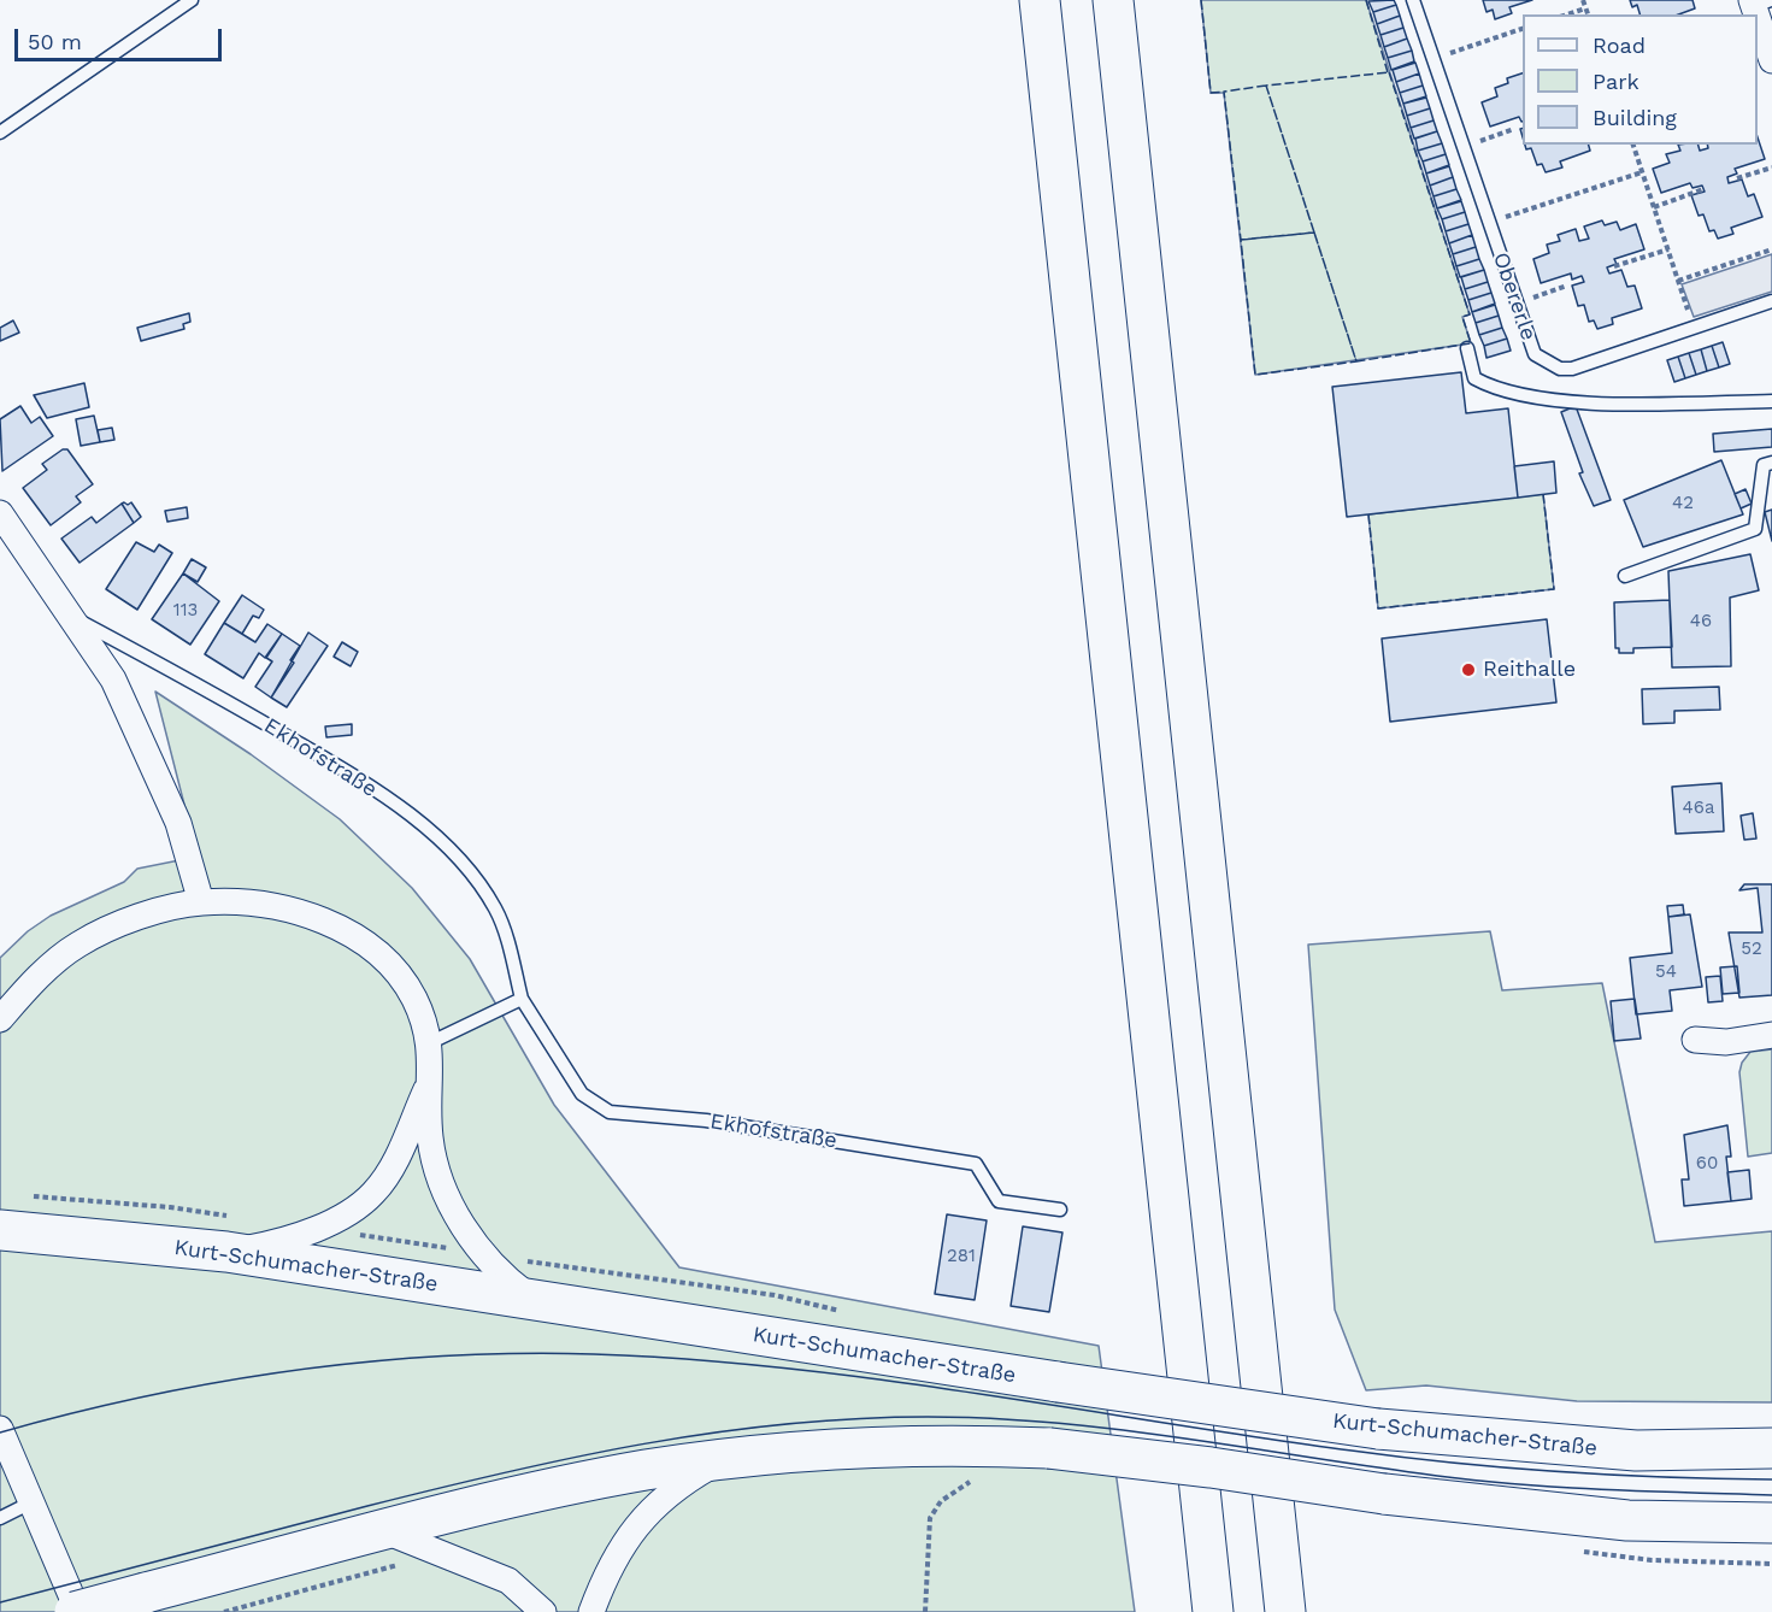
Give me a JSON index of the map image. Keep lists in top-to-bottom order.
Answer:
{
  "streets": {
    "main road": ["Kurt-Schumacher-Straße"],
    "street": ["Ekhofstraße"],
    "lane": ["Obererle"]
  },
  "places": ["Reithalle"],
  "house_numbers": [
    "42",
    "113",
    "46",
    "46a",
    "52",
    "54",
    "60",
    "281"
  ],
  "legend": ["Road", "Park", "Building"],
  "scale_bar": "50 m"
}
